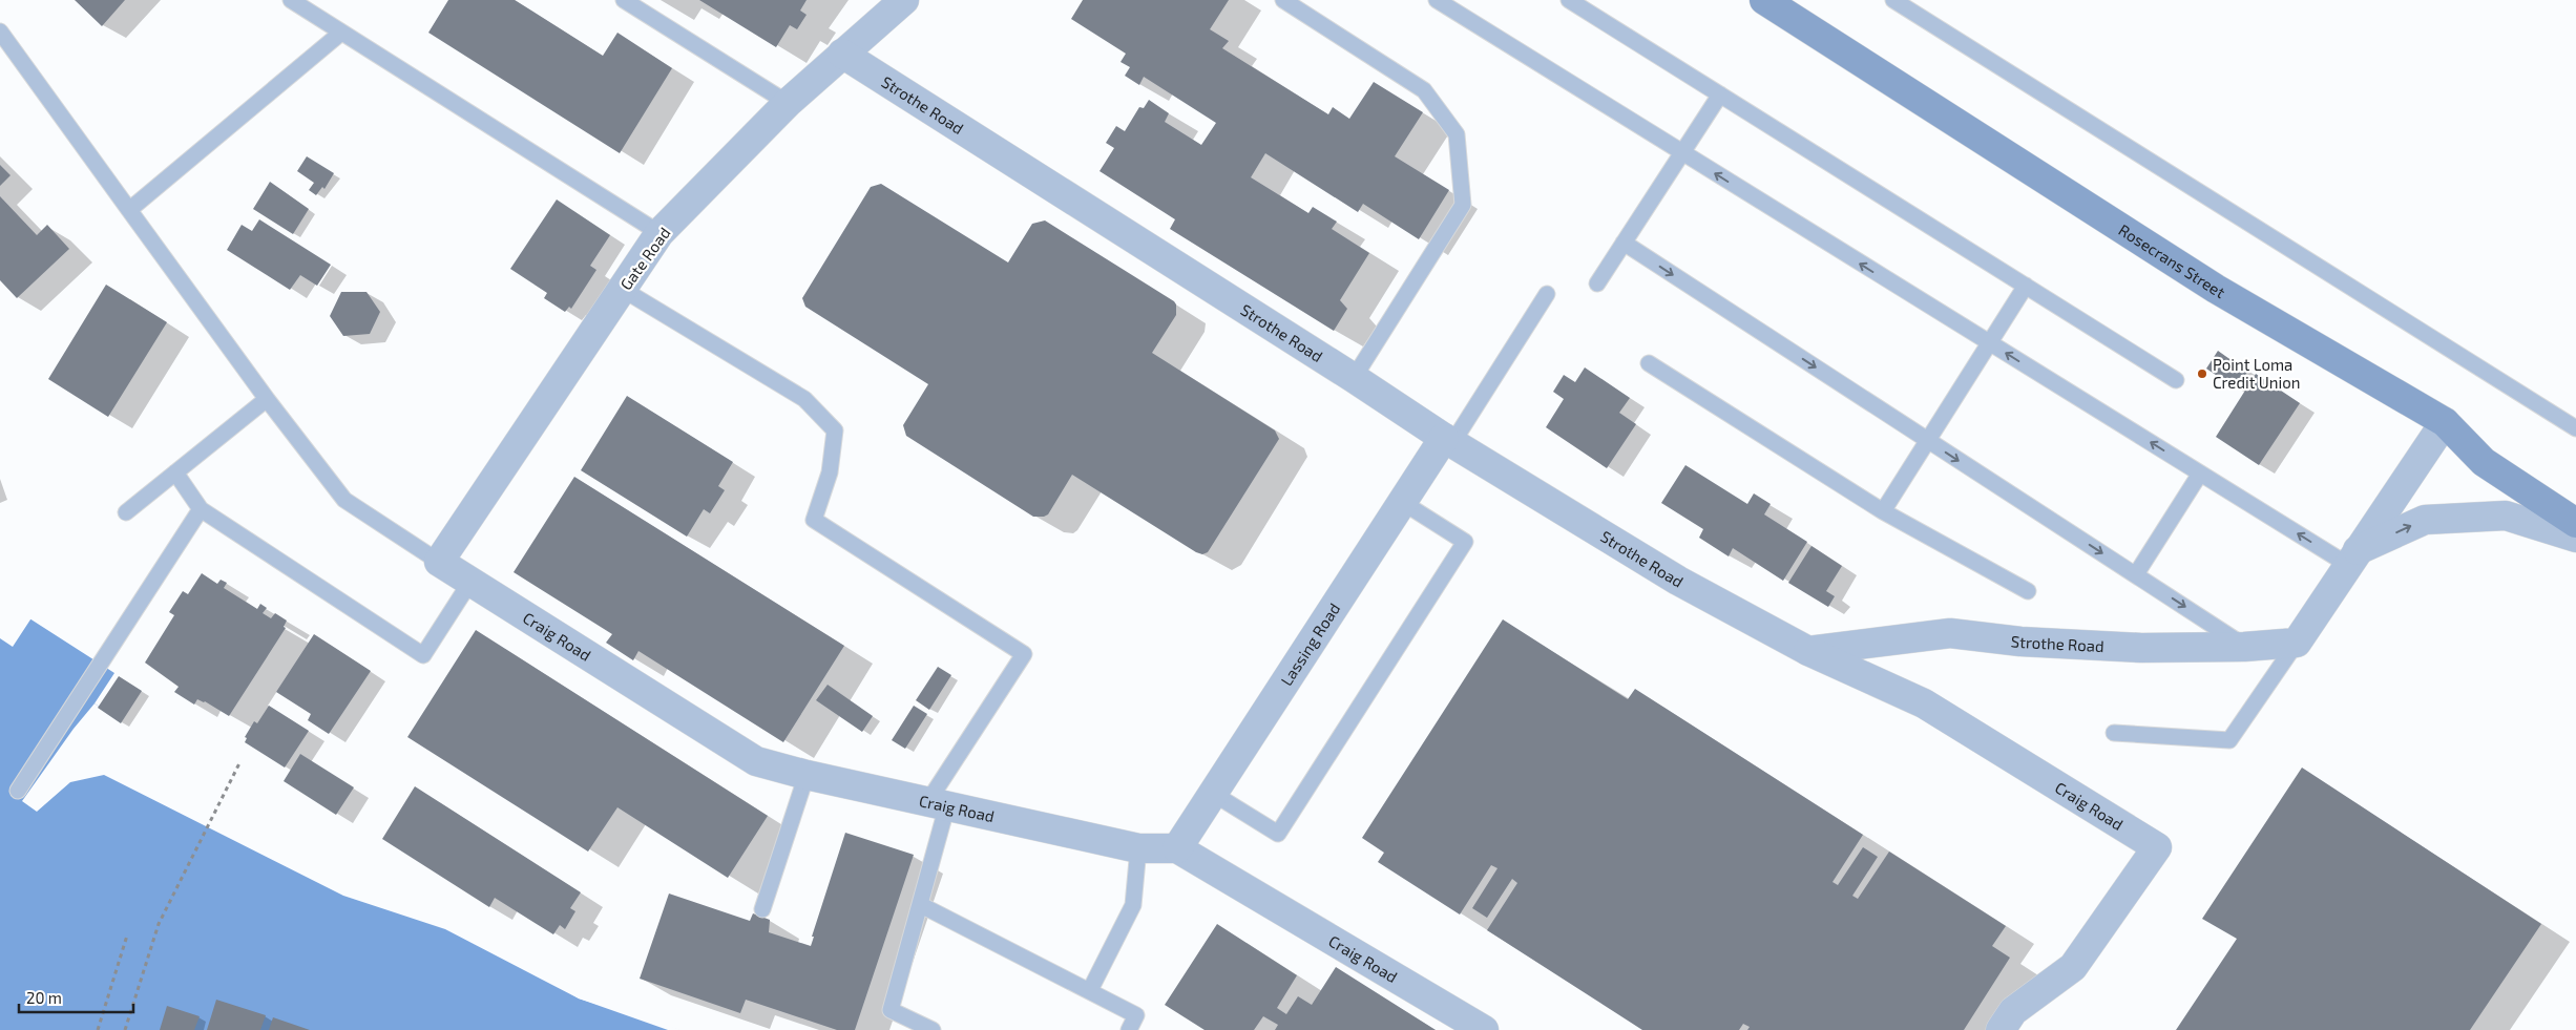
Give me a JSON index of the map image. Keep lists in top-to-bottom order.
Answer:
{
  "streets": {
    "street": [
      "Strothe Road",
      "Gate Road",
      "Rosecrans Street",
      "Craig Road",
      "Lassing Road"
    ]
  },
  "crossings": [
    ["Strothe Road", "Gate Road"],
    ["Strothe Road", "Craig Road"],
    ["Strothe Road", "Lassing Road"],
    ["Gate Road", "Craig Road"],
    ["Craig Road", "Lassing Road"]
  ],
  "places": ["Point Loma Credit Union"],
  "scale_bar": "20 m"
}
